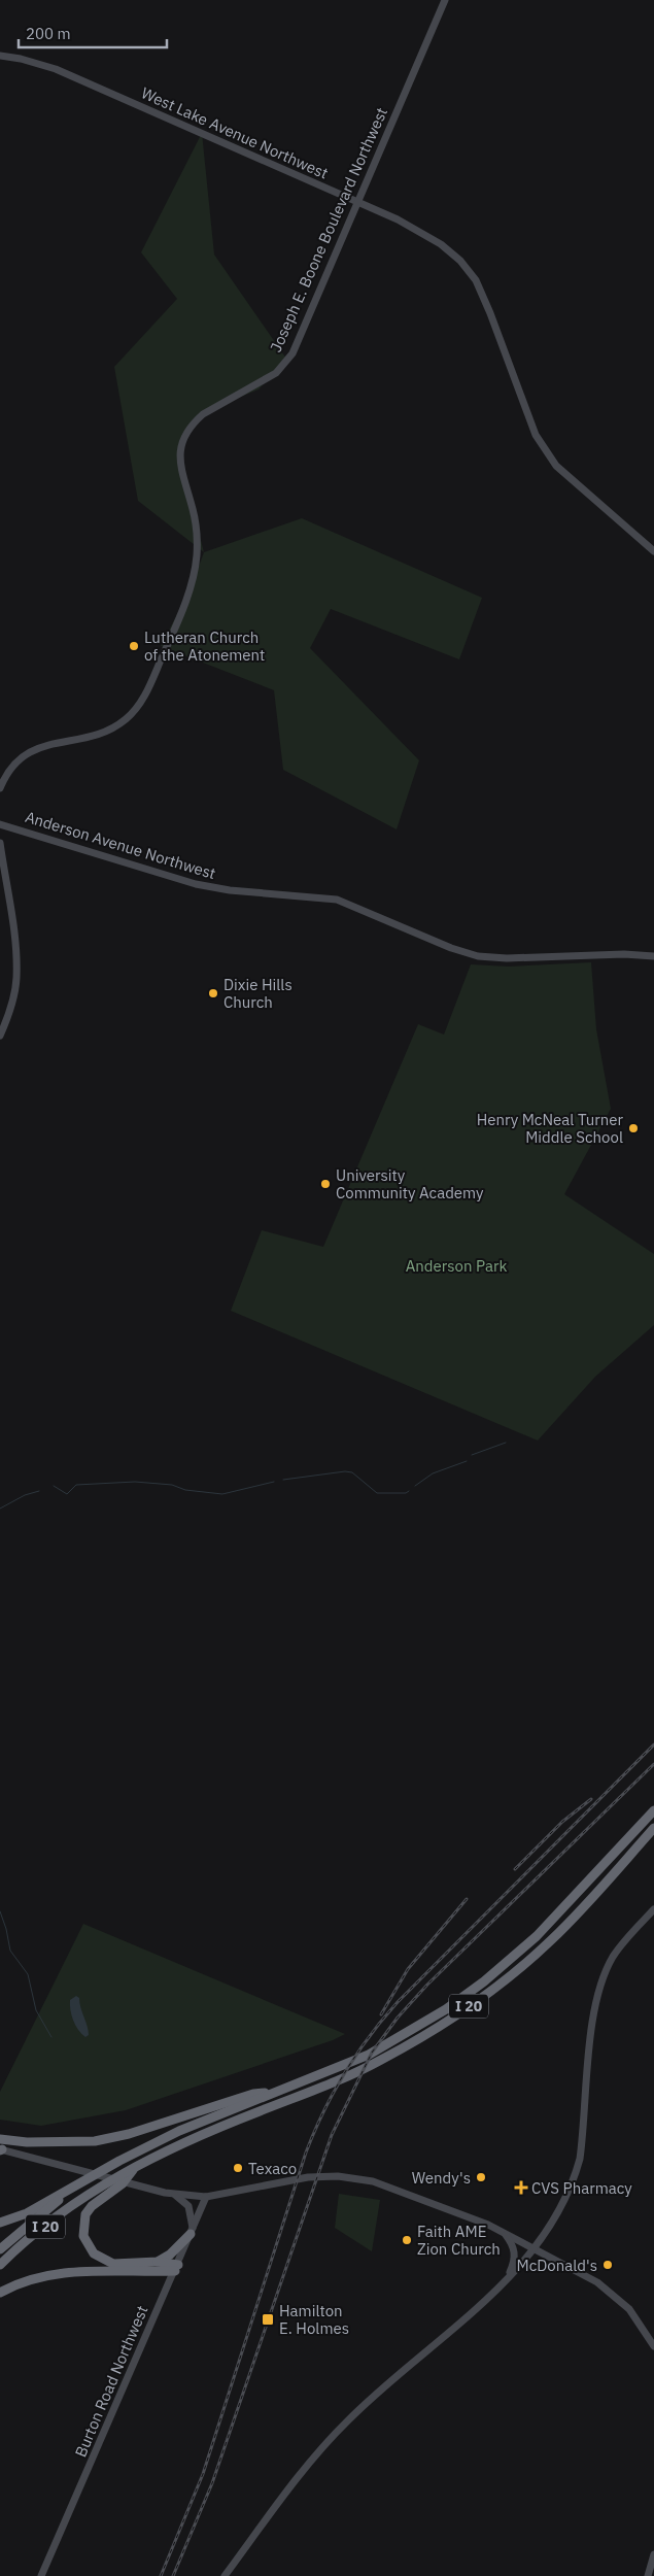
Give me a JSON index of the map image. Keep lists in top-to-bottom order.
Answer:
{
  "streets": {
    "highway": ["I 20"],
    "main road": [
      "West Lake Avenue Northwest",
      "Joseph E. Boone Boulevard Northwest",
      "Anderson Avenue Northwest",
      "Burton Road Northwest"
    ]
  },
  "crossings": [
    ["West Lake Avenue Northwest", "Joseph E. Boone Boulevard Northwest"]
  ],
  "parks": ["Anderson Park"],
  "places": {
    "other": [
      "Lutheran Church of the Atonement",
      "Dixie Hills Church",
      "Henry McNeal Turner Middle School",
      "University Community Academy",
      "Texaco",
      "Wendy's",
      "Faith AME Zion Church",
      "McDonald's"
    ],
    "health": ["CVS Pharmacy"],
    "transit": ["Hamilton E. Holmes"]
  },
  "scale_bar": "200 m"
}
